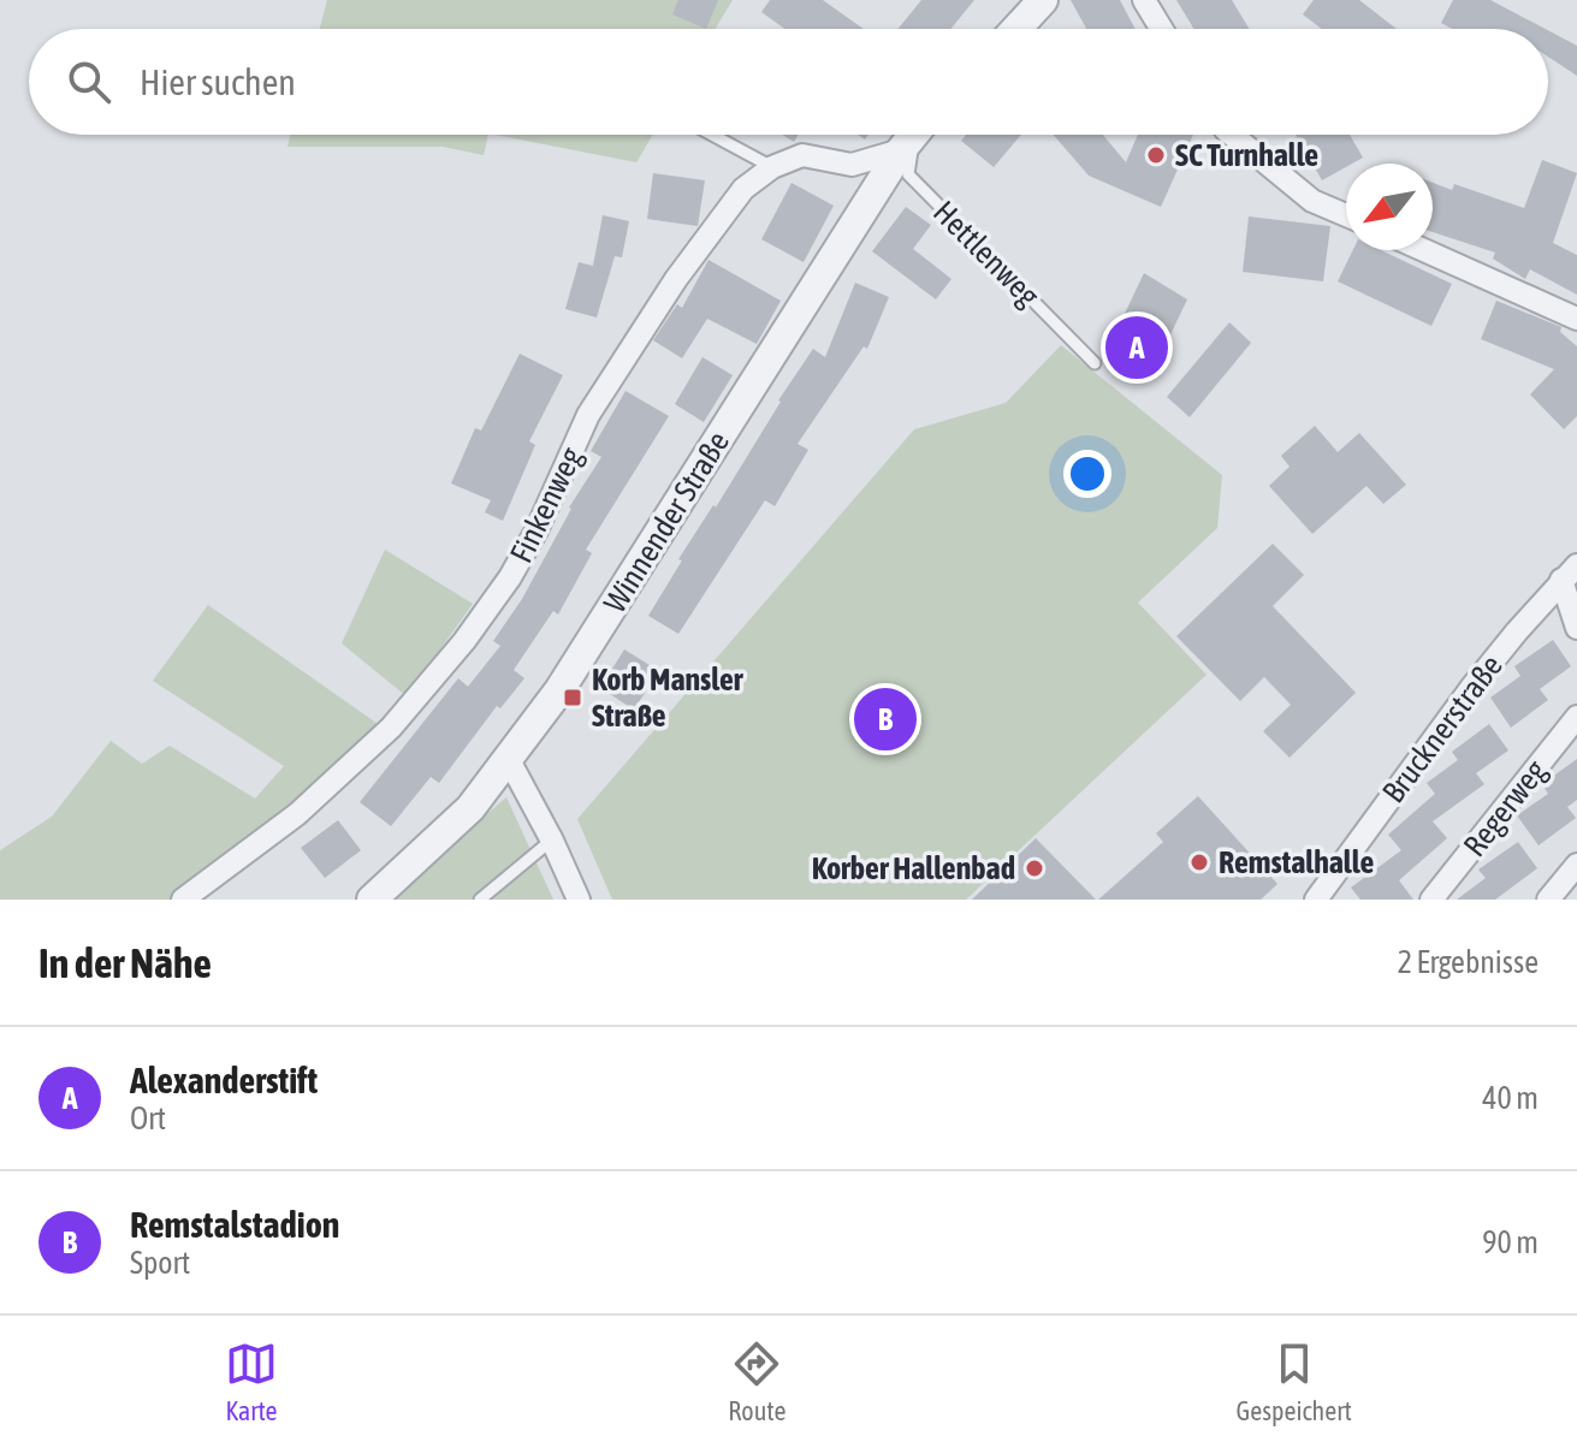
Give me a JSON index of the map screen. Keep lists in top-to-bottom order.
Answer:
{
  "streets": {
    "street": [
      "Finkenweg",
      "Winnender Straße",
      "Brucknerstraße",
      "Regerweg"
    ],
    "lane": ["Hettlenweg"]
  },
  "places": {
    "other": ["SC Turnhalle", "Remstalhalle", "Korber Hallenbad"],
    "transit": ["Korb Mansler Straße"]
  },
  "north": "bottom left",
  "page": {
    "search": "Hier suchen",
    "pins": ["A", "B"],
    "heading": ["In der Nähe", "2 Ergebnisse"],
    "list": [
      {
        "mark": "A",
        "name": "Alexanderstift",
        "note": "Ort",
        "value": "40 m"
      },
      {
        "mark": "B",
        "name": "Remstalstadion",
        "note": "Sport",
        "value": "90 m"
      }
    ],
    "nav": ["Karte", "Route", "Gespeichert"]
  }
}
